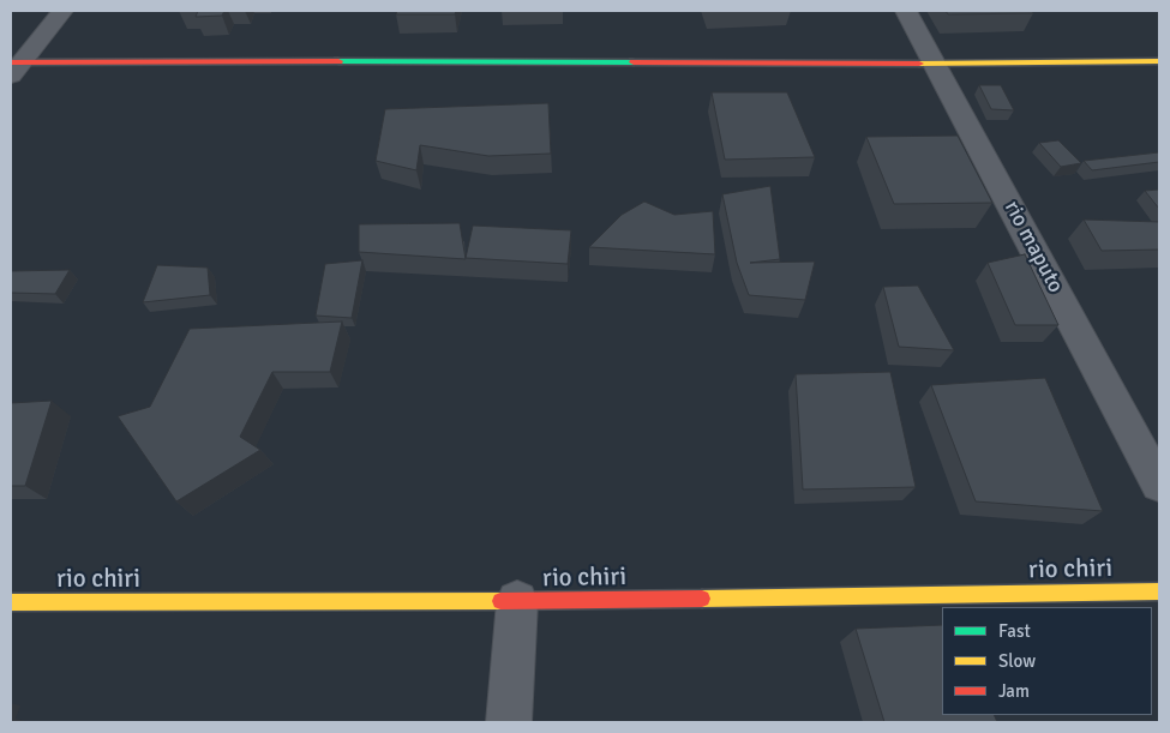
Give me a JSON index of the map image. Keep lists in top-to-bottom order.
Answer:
{
  "streets": {
    "street": ["rio maputo", "rio chiri"]
  },
  "legend": ["Fast", "Slow", "Jam"]
}
